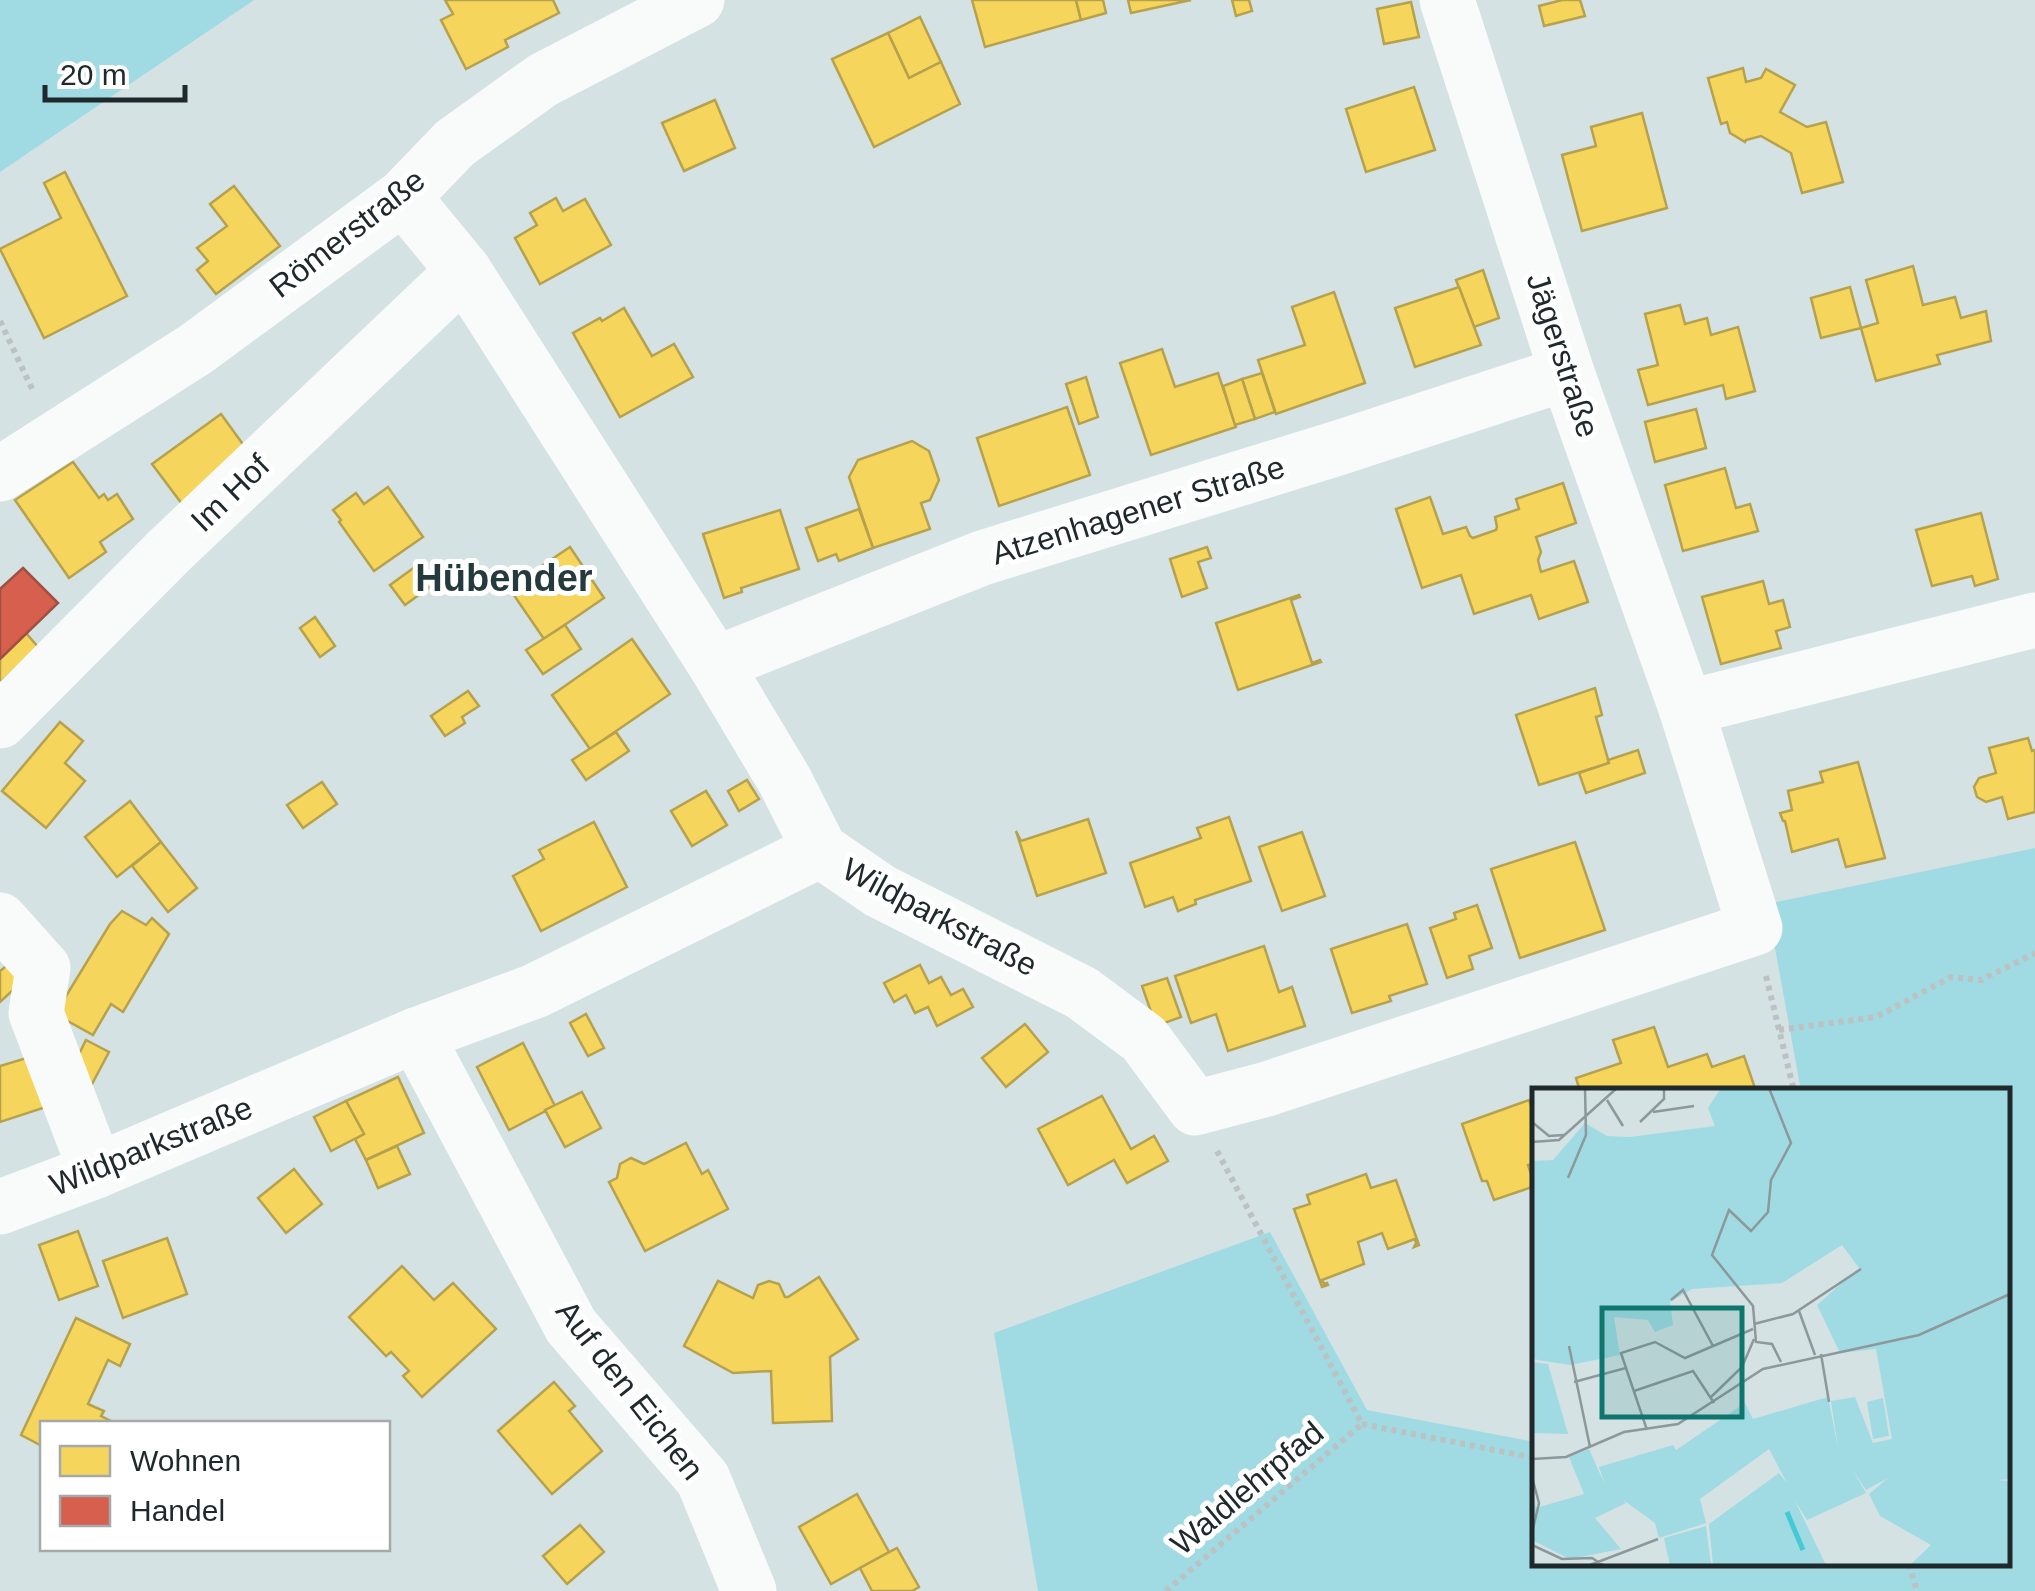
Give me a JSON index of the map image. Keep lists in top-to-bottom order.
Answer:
{
  "streets": {
    "street": [
      "Römerstraße",
      "Jägerstraße",
      "Im Hof",
      "Atzenhagener Straße",
      "Wildparkstraße",
      "Auf den Eichen"
    ],
    "path": ["Waldlehrpfad"]
  },
  "crossings": [
    ["Jägerstraße", "Atzenhagener Straße"],
    ["Wildparkstraße", "Auf den Eichen"]
  ],
  "districts": ["Hübender"],
  "legend": ["Wohnen", "Handel"],
  "scale_bar": "20 m"
}
